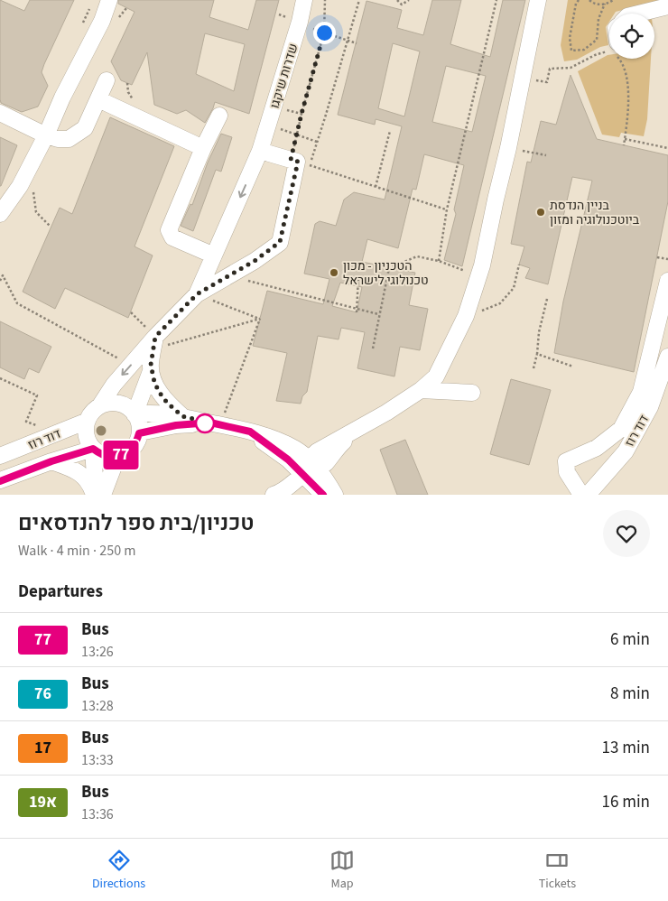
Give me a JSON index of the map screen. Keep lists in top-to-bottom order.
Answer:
{
  "streets": {
    "street": ["שדרות שיקגו", "דוד רוז"]
  },
  "places": ["בניין הנדסת ביוטכנולוגיה ומזון", "הטכניון - מכון טכנולוגי לישראל"],
  "lines": ["bus line 77"],
  "page": {
    "on_map": "77",
    "heading": [
      ["טכניון/בית ספר להנדסאים", "Walk · 4 min · 250 m"],
      "Departures"
    ],
    "list": [
      {
        "mark": "77",
        "name": "Bus",
        "note": "13:26",
        "value": "6 min"
      },
      {
        "mark": "76",
        "name": "Bus",
        "note": "13:28",
        "value": "8 min"
      },
      {
        "mark": "17",
        "name": "Bus",
        "note": "13:33",
        "value": "13 min"
      },
      {
        "mark": "19א",
        "name": "Bus",
        "note": "13:36",
        "value": "16 min"
      }
    ],
    "tabs": ["Directions", "Map", "Tickets"]
  }
}
